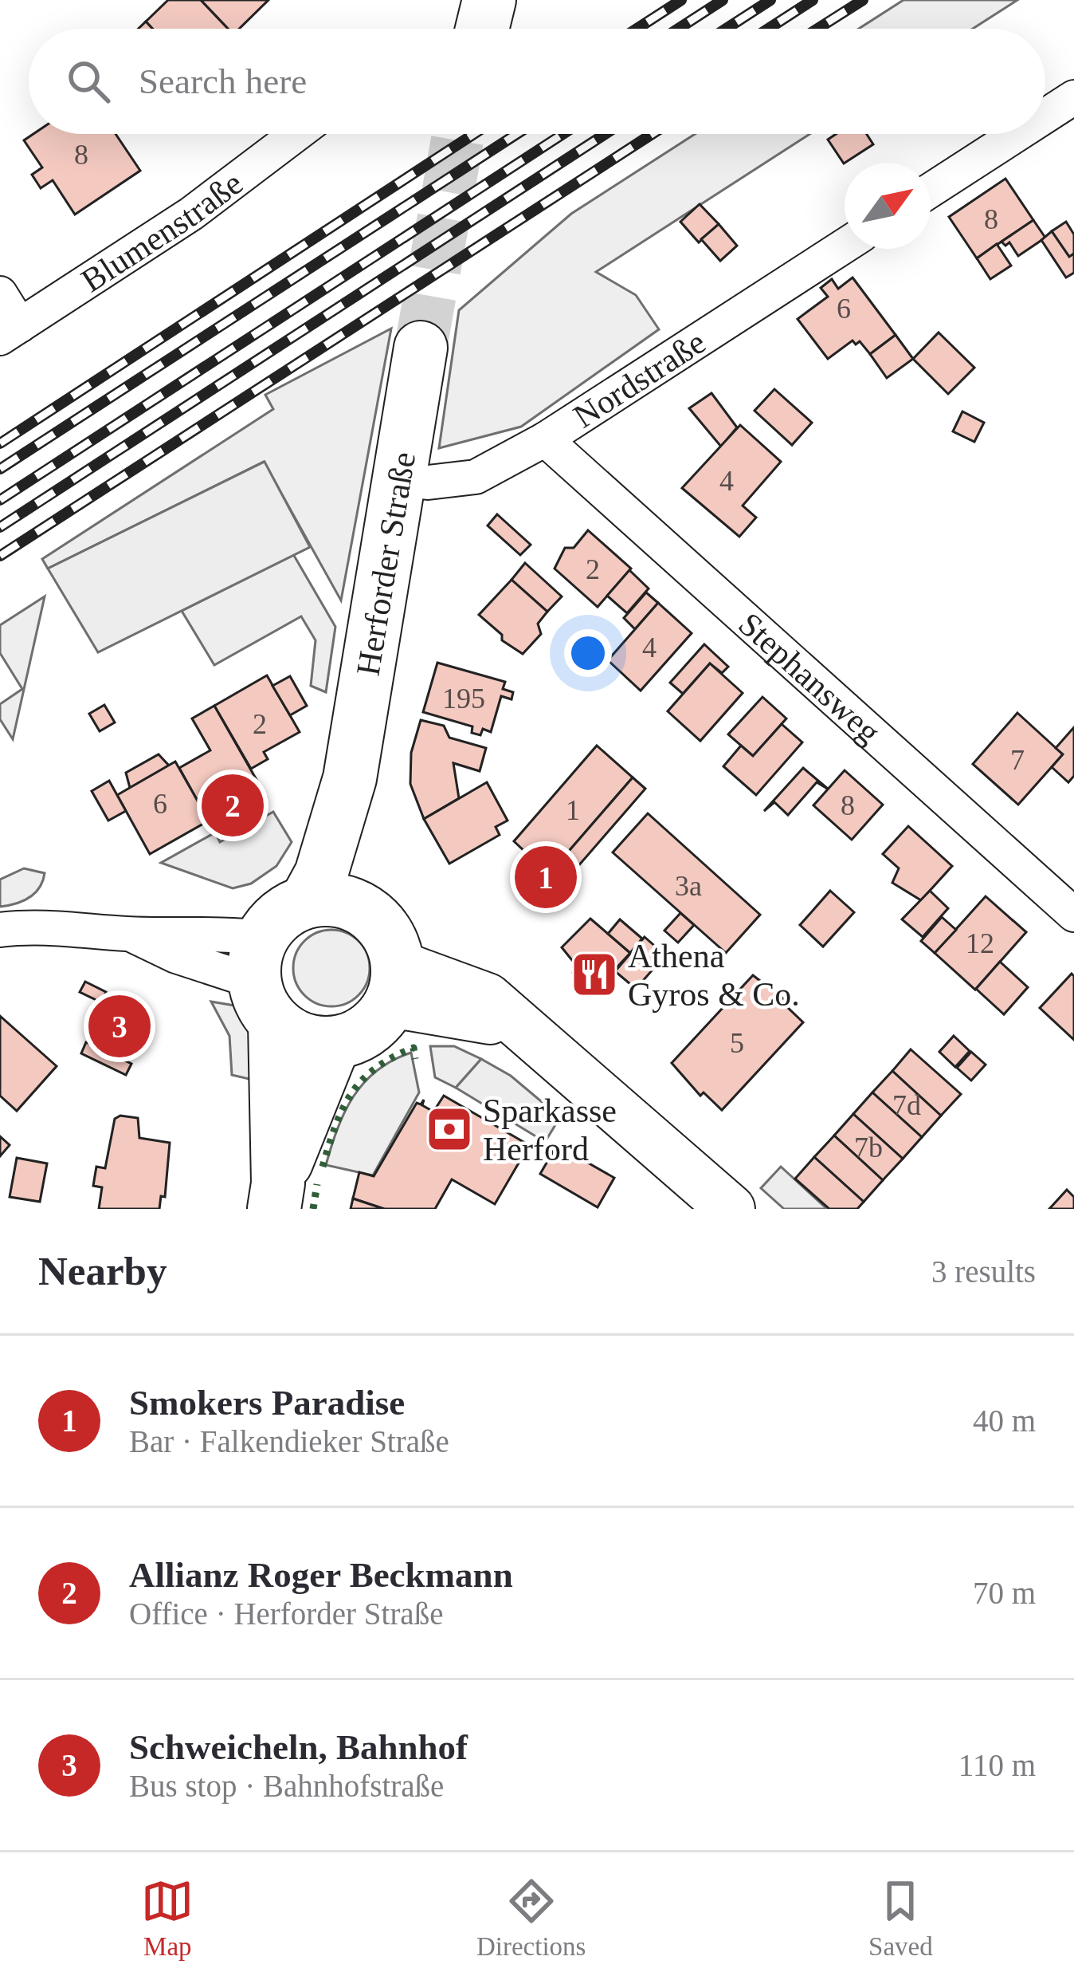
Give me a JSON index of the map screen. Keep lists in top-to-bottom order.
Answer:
{
  "streets": {
    "main road": ["Herforder Straße"],
    "street": ["Blumenstraße", "Nordstraße", "Stephansweg"]
  },
  "crossings": [
    ["Nordstraße", "Herforder Straße"],
    ["Nordstraße", "Stephansweg"]
  ],
  "places": {
    "restaurant": ["Athena Gyros & Co."],
    "bank": ["Sparkasse Herford"]
  },
  "house_numbers": [
    "8",
    "8",
    "6",
    "4",
    "2",
    "4",
    "195",
    "2",
    "7",
    "6",
    "8",
    "1",
    "3a",
    "12",
    "5",
    "7d",
    "7b"
  ],
  "north": "top right",
  "page": {
    "search": "Search here",
    "pins": ["2", "1", "3"],
    "heading": ["Nearby", "3 results"],
    "list": [
      {
        "mark": "1",
        "name": "Smokers Paradise",
        "note": "Bar · Falkendieker Straße",
        "value": "40 m"
      },
      {
        "mark": "2",
        "name": "Allianz Roger Beckmann",
        "note": "Office · Herforder Straße",
        "value": "70 m"
      },
      {
        "mark": "3",
        "name": "Schweicheln, Bahnhof",
        "note": "Bus stop · Bahnhofstraße",
        "value": "110 m"
      }
    ],
    "nav": ["Map", "Directions", "Saved"]
  }
}
